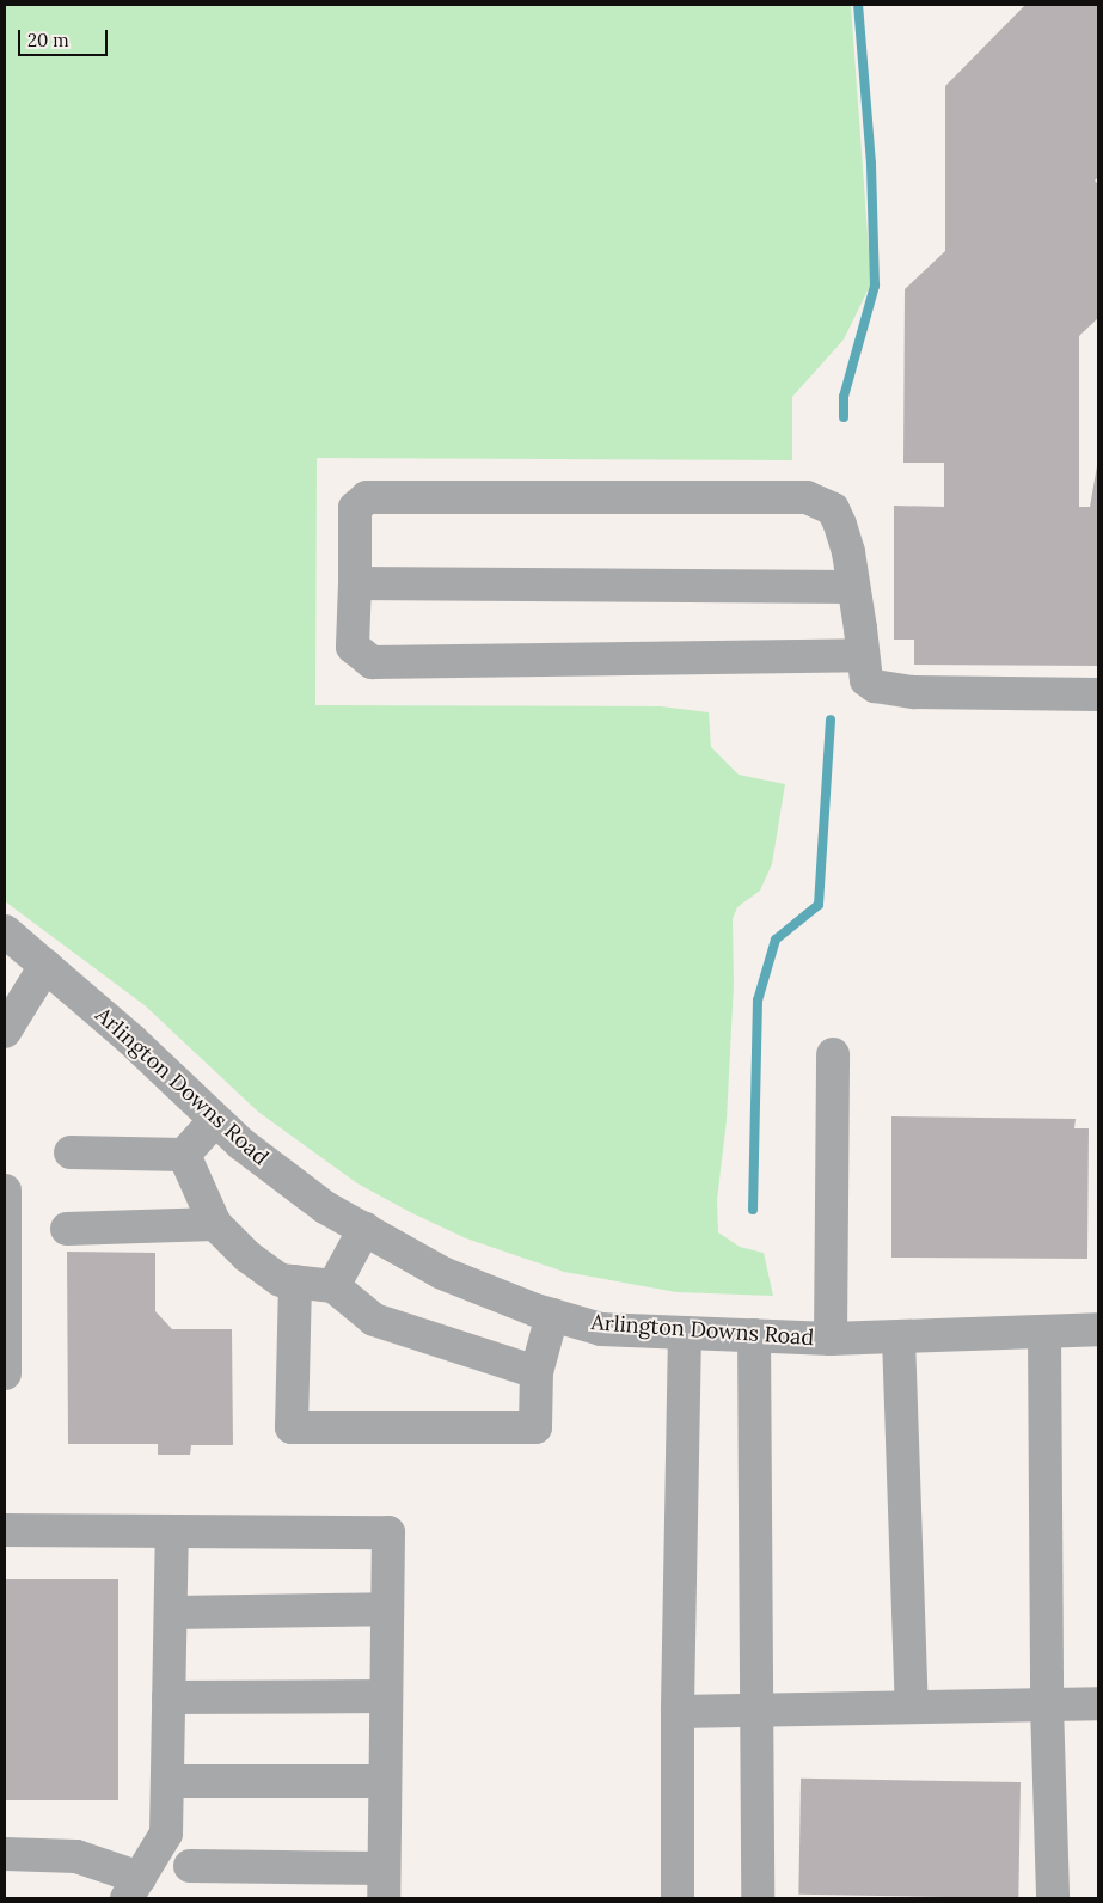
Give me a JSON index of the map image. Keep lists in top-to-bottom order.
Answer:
{
  "streets": {
    "street": ["Arlington Downs Road"]
  },
  "scale_bar": "20 m"
}
